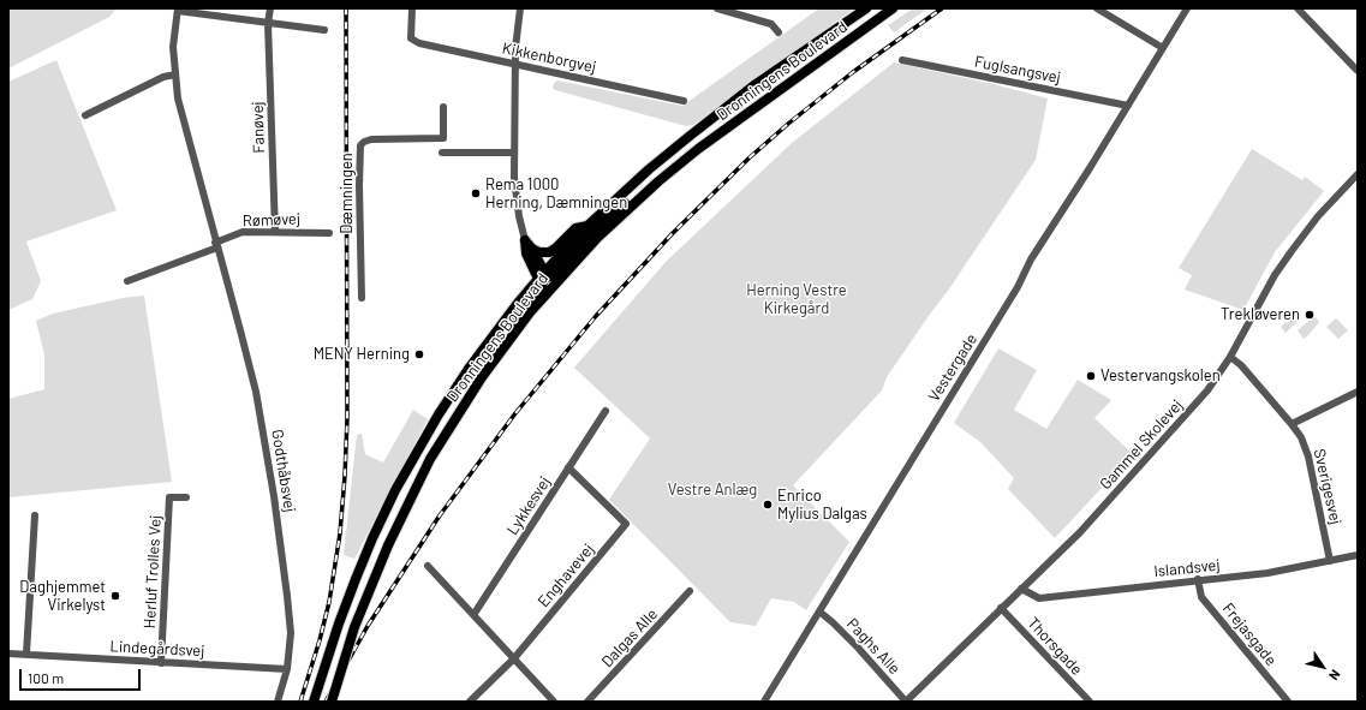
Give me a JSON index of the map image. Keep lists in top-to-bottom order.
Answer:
{
  "streets": {
    "main road": ["Dronningens Boulevard"],
    "street": [
      "Kikkenborgvej",
      "Fuglsangsvej",
      "Fanøvej",
      "Dæmningen",
      "Rømøvej",
      "Vestergade",
      "Gammel Skolevej",
      "Godthåbsvej",
      "Sverigesvej",
      "Lykkesvej",
      "Islandsvej",
      "Herluf Trolles Vej",
      "Enghavevej",
      "Frejasgade",
      "Dalgas Alle",
      "Paghs Alle",
      "Thorsgade",
      "Lindegårdsvej"
    ]
  },
  "crossings": [
    ["Fuglsangsvej", "Vestergade"],
    ["Fanøvej", "Rømøvej"],
    ["Rømøvej", "Godthåbsvej"],
    ["Vestergade", "Paghs Alle"],
    ["Gammel Skolevej", "Sverigesvej"],
    ["Gammel Skolevej", "Islandsvej"],
    ["Gammel Skolevej", "Paghs Alle"],
    ["Gammel Skolevej", "Thorsgade"],
    ["Godthåbsvej", "Lindegårdsvej"],
    ["Sverigesvej", "Islandsvej"],
    ["Lykkesvej", "Enghavevej"],
    ["Islandsvej", "Frejasgade"],
    ["Herluf Trolles Vej", "Lindegårdsvej"]
  ],
  "parks": ["Herning Vestre Kirkegård", "Vestre Anlæg"],
  "places": [
    "Rema 1000 Herning, Dæmningen",
    "Trekløveren",
    "MENY Herning",
    "Vestervangskolen",
    "Enrico Mylius Dalgas",
    "Daghjemmet Virkelyst"
  ],
  "scale_bar": "100 m",
  "north": "bottom right"
}
